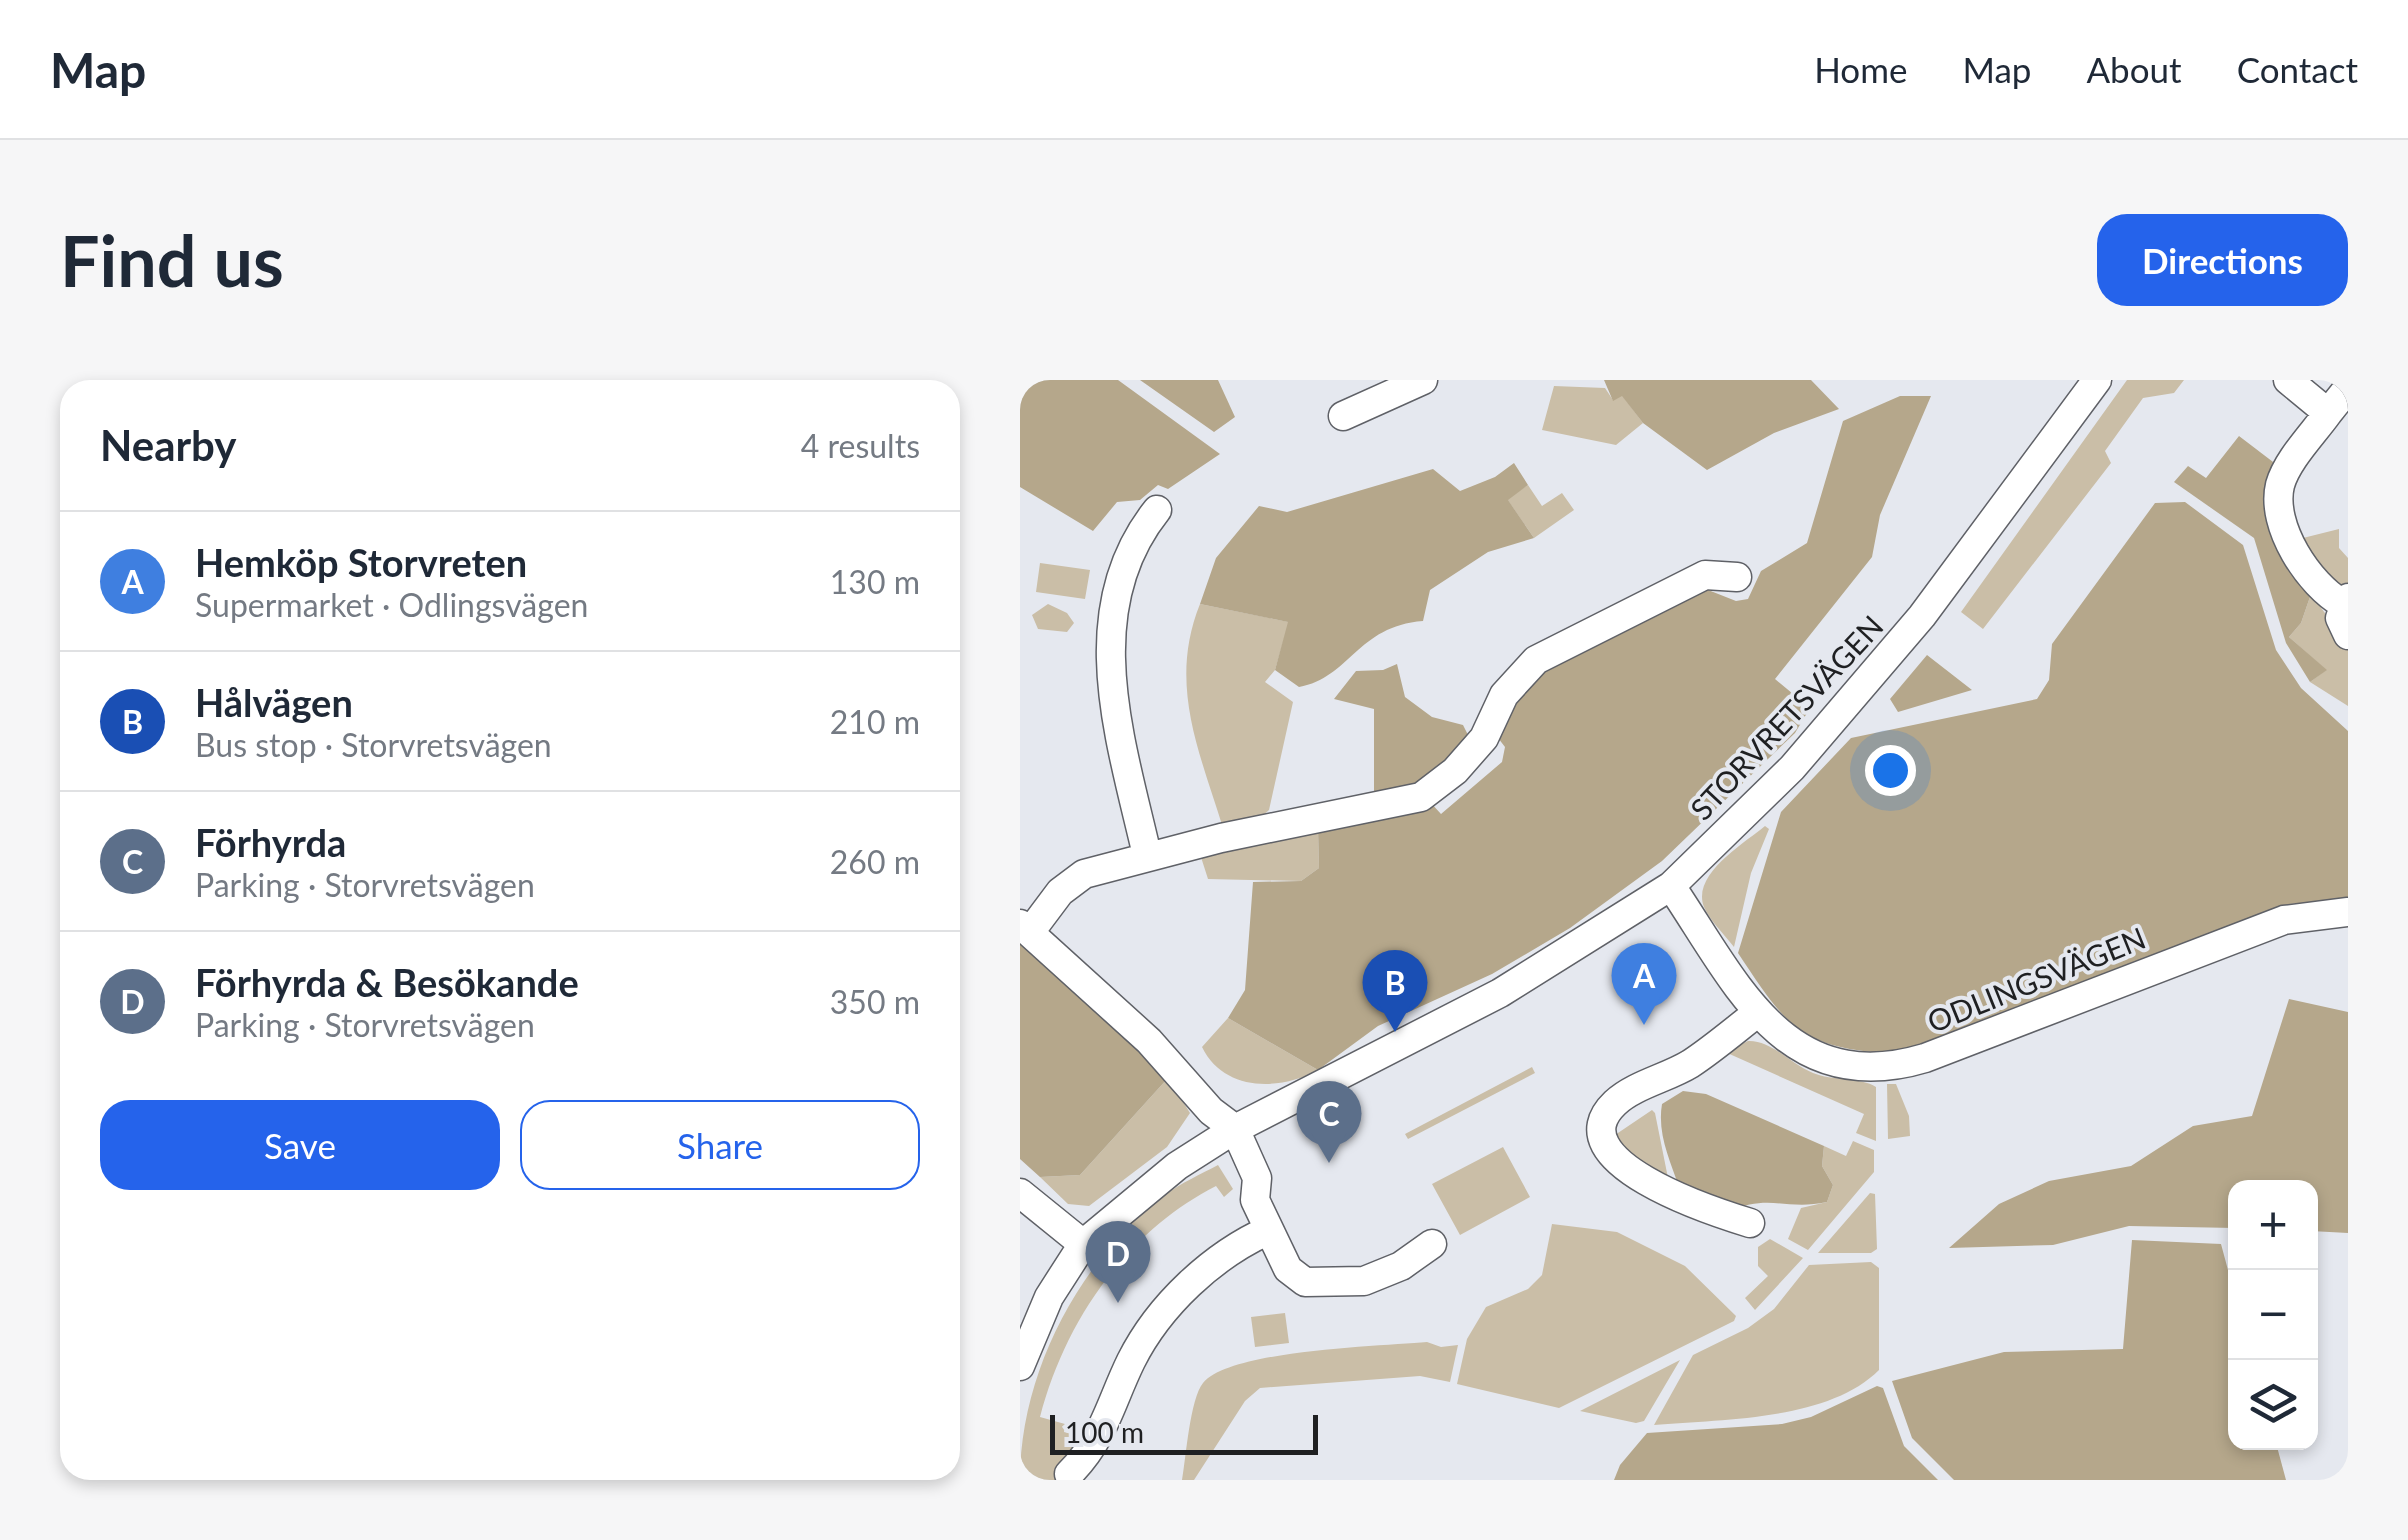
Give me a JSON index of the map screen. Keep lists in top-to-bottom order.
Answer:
{
  "streets": {
    "street": ["STORVRETSVÄGEN", "ODLINGSVÄGEN"]
  },
  "crossings": [
    ["STORVRETSVÄGEN", "ODLINGSVÄGEN"]
  ],
  "scale_bar": "100 m",
  "page": {
    "header": "Map",
    "nav": [
      "Home",
      "Map",
      "About",
      "Contact"
    ],
    "buttons": [
      "Directions",
      ["Save", "Share"]
    ],
    "title": "Find us",
    "heading": ["Nearby", "4 results"],
    "list": [
      {
        "mark": "A",
        "name": "Hemköp Storvreten",
        "note": "Supermarket · Odlingsvägen",
        "value": "130 m"
      },
      {
        "mark": "B",
        "name": "Hålvägen",
        "note": "Bus stop · Storvretsvägen",
        "value": "210 m"
      },
      {
        "mark": "C",
        "name": "Förhyrda",
        "note": "Parking · Storvretsvägen",
        "value": "260 m"
      },
      {
        "mark": "D",
        "name": "Förhyrda & Besökande",
        "note": "Parking · Storvretsvägen",
        "value": "350 m"
      }
    ],
    "pins": [
      "A",
      "B",
      "C",
      "D"
    ],
    "map_buttons": ["+", "−"],
    "scale": "100 m"
  }
}
